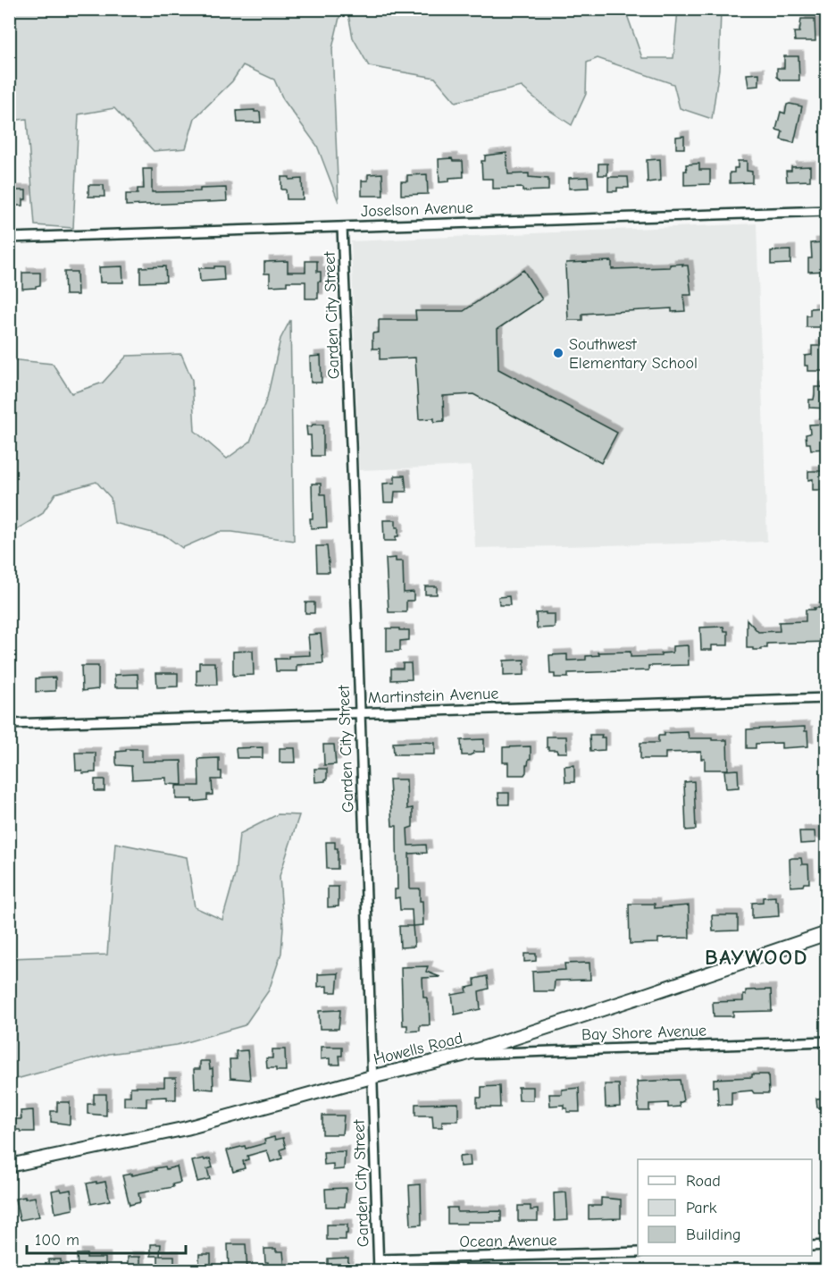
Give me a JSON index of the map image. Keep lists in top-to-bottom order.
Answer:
{
  "streets": {
    "street": [
      "Joselson Avenue",
      "Garden City Street",
      "Martinstein Avenue",
      "Bay Shore Avenue",
      "Howells Road",
      "Ocean Avenue"
    ]
  },
  "crossings": [
    ["Joselson Avenue", "Garden City Street"],
    ["Garden City Street", "Martinstein Avenue"],
    ["Garden City Street", "Howells Road"],
    ["Garden City Street", "Ocean Avenue"],
    ["Bay Shore Avenue", "Howells Road"]
  ],
  "districts": ["BAYWOOD"],
  "places": ["Southwest Elementary School"],
  "legend": ["Road", "Park", "Building"],
  "scale_bar": "100 m"
}
